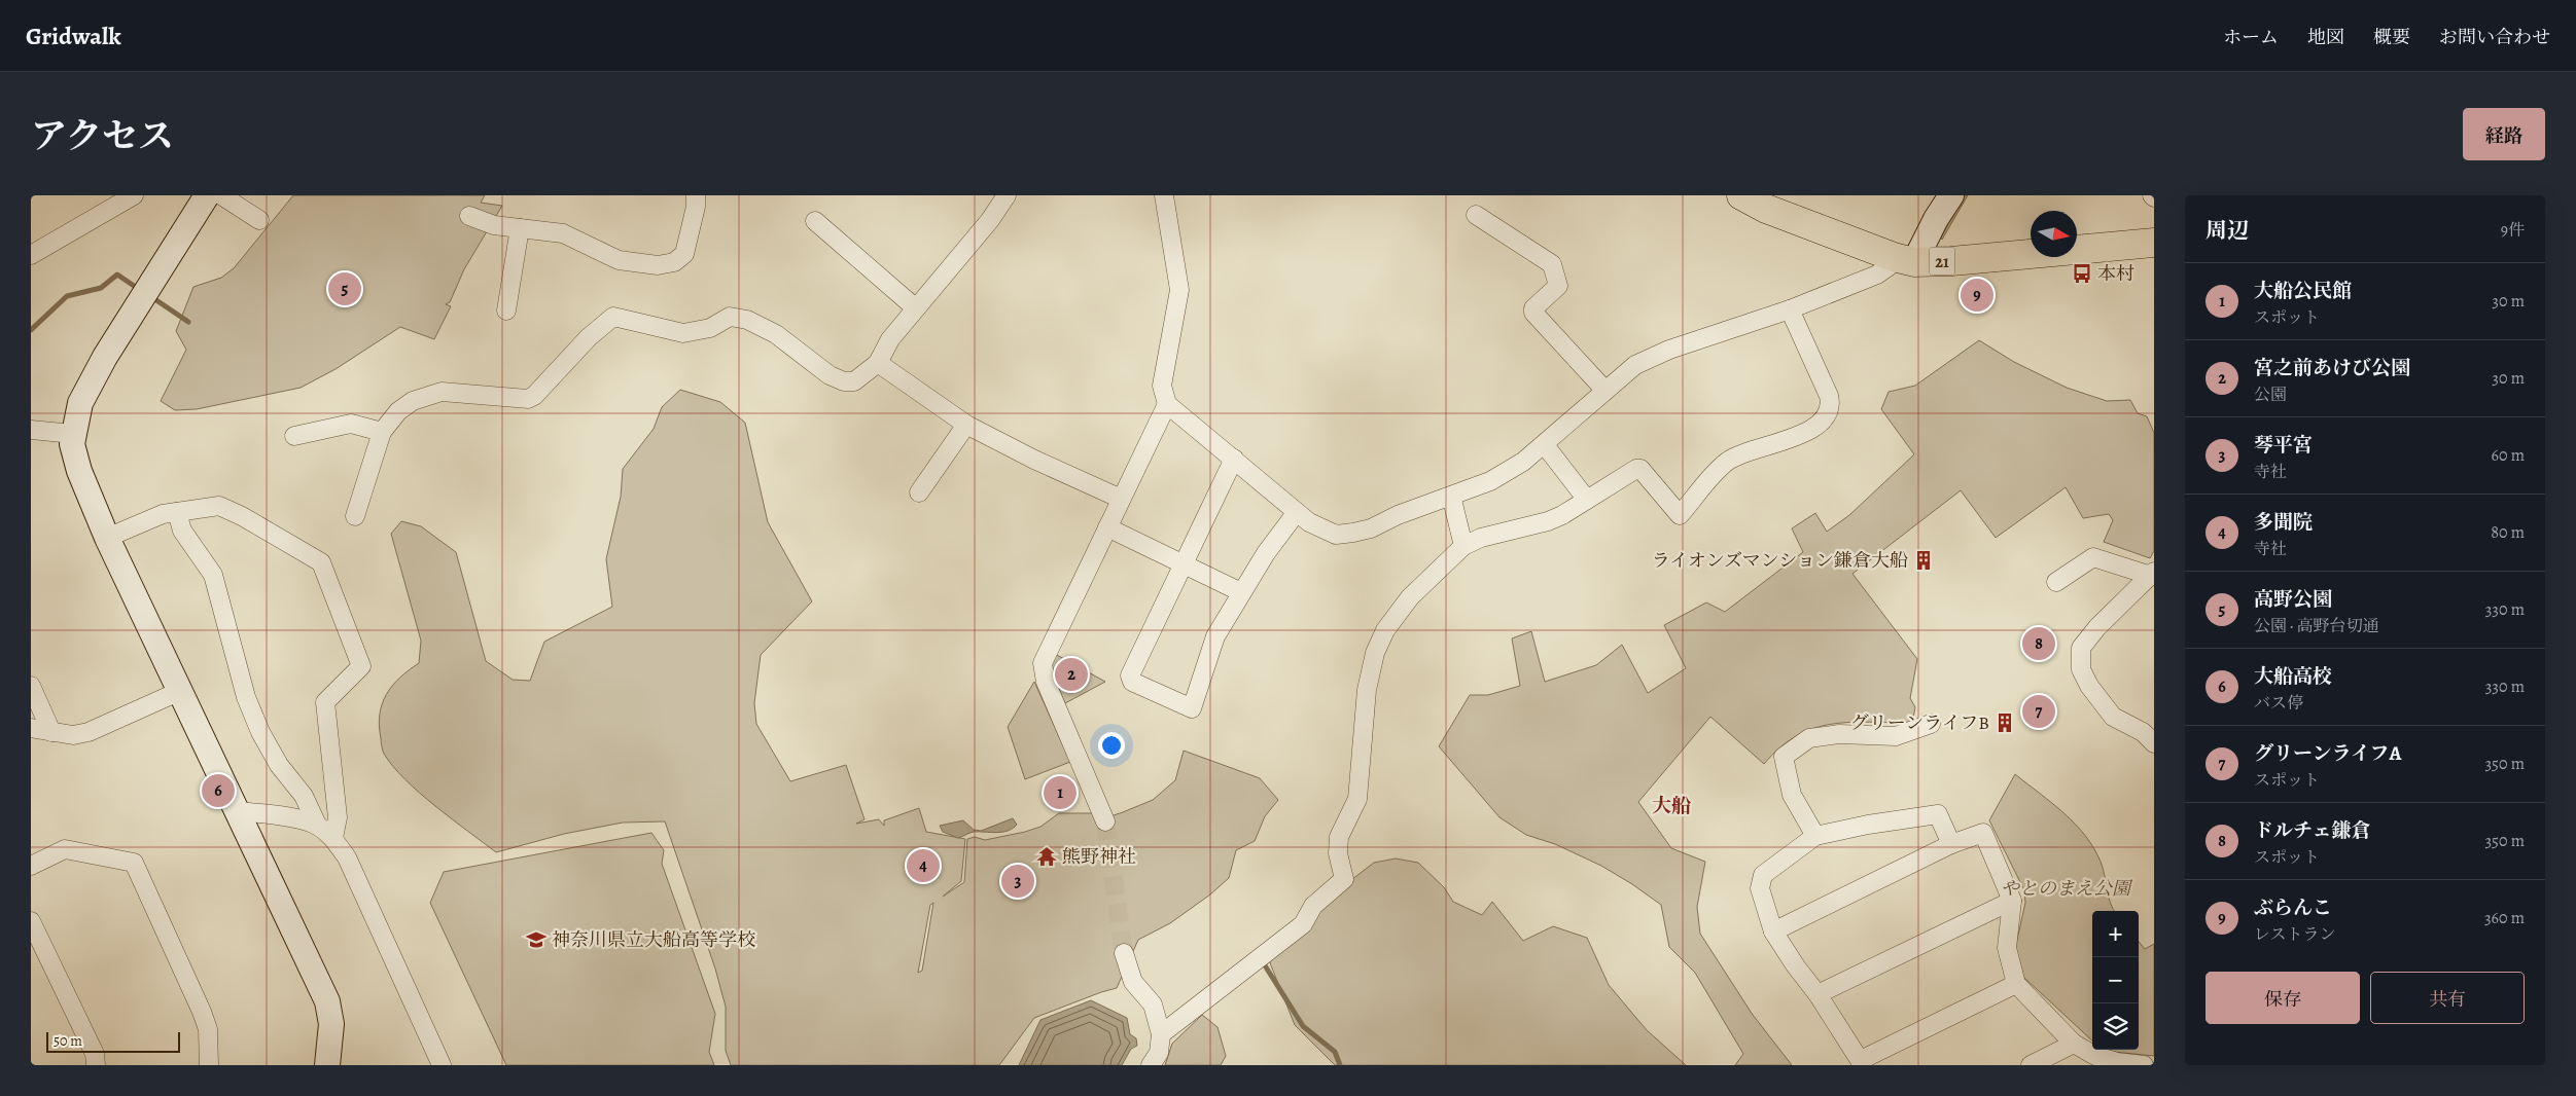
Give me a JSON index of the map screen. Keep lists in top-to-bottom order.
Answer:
{
  "streets": {
    "main road": ["21"]
  },
  "districts": ["大船"],
  "parks": ["やとのまえ公園"],
  "places": {
    "bus stop": ["本村"],
    "building": ["ライオンズマンション鎌倉大船", "グリーンライフB"],
    "temple": ["熊野神社"],
    "school or university": ["神奈川県立大船高等学校"]
  },
  "scale_bar": "50 m",
  "north": "right",
  "page": {
    "header": "Gridwalk",
    "nav": [
      "ホーム",
      "地図",
      "概要",
      "お問い合わせ"
    ],
    "title": "アクセス",
    "buttons": [
      "経路",
      ["保存", "共有"]
    ],
    "heading": ["周辺", "9件"],
    "list": [
      {
        "mark": "1",
        "name": "大船公民館",
        "note": "スポット",
        "value": "30 m"
      },
      {
        "mark": "2",
        "name": "宮之前あけび公園",
        "note": "公園",
        "value": "30 m"
      },
      {
        "mark": "3",
        "name": "琴平宮",
        "note": "寺社",
        "value": "60 m"
      },
      {
        "mark": "4",
        "name": "多聞院",
        "note": "寺社",
        "value": "80 m"
      },
      {
        "mark": "5",
        "name": "高野公園",
        "note": "公園 · 高野台切通",
        "value": "330 m"
      },
      {
        "mark": "6",
        "name": "大船高校",
        "note": "バス停",
        "value": "330 m"
      },
      {
        "mark": "7",
        "name": "グリーンライフA",
        "note": "スポット",
        "value": "350 m"
      },
      {
        "mark": "8",
        "name": "ドルチェ鎌倉",
        "note": "スポット",
        "value": "350 m"
      },
      {
        "mark": "9",
        "name": "ぶらんこ",
        "note": "レストラン",
        "value": "360 m"
      }
    ],
    "pins": [
      "5",
      "9",
      "8",
      "2",
      "7",
      "6",
      "1",
      "4",
      "3"
    ],
    "map_buttons": ["+", "−"],
    "scale": "50 m"
  }
}
